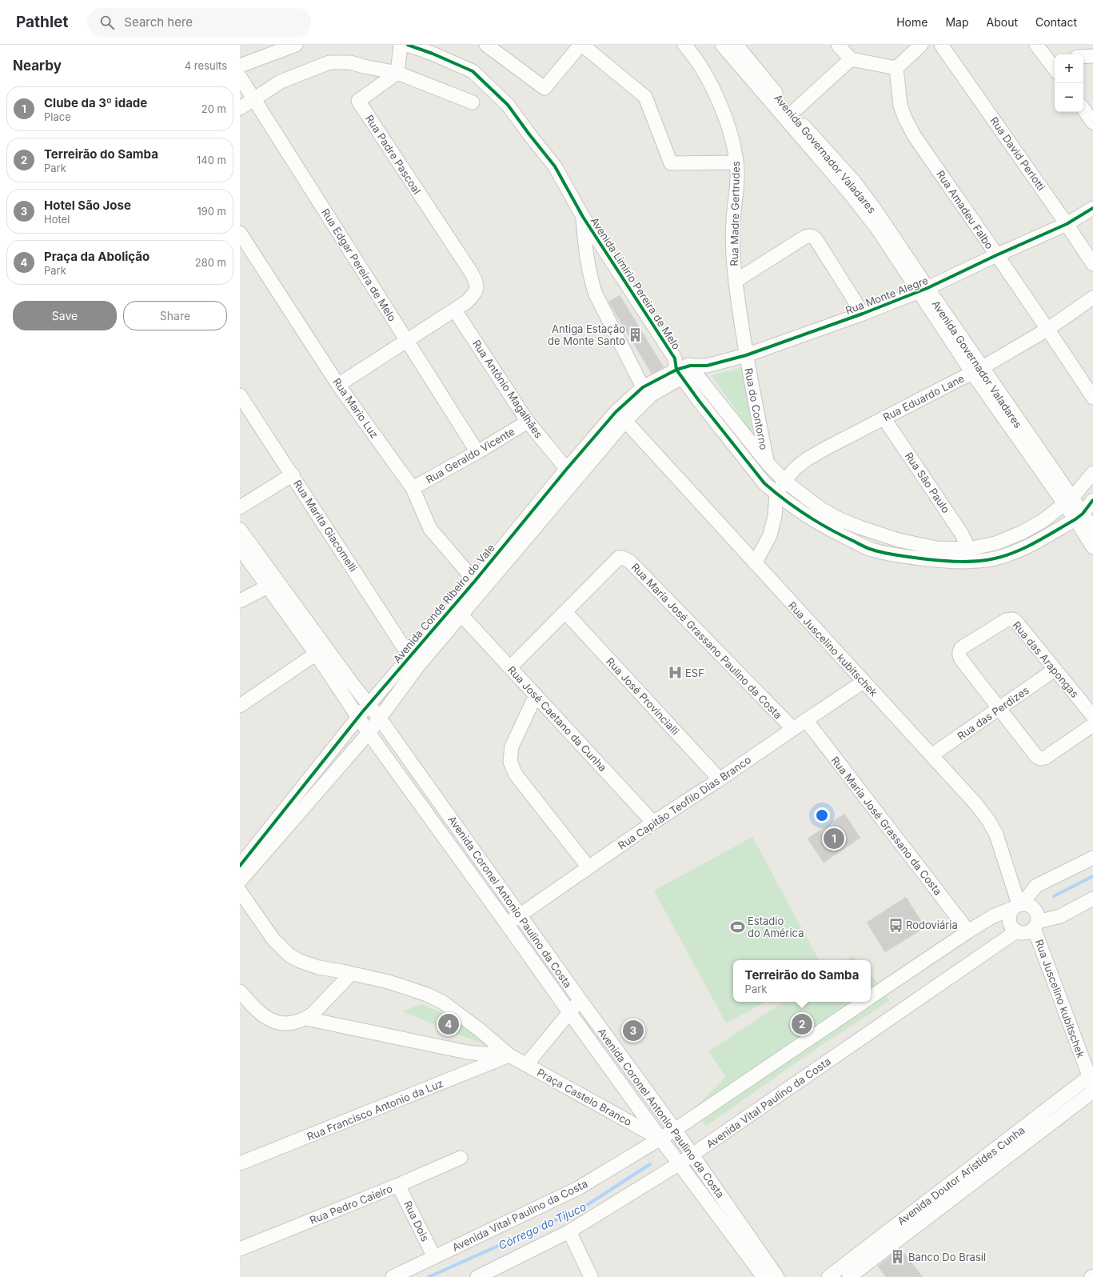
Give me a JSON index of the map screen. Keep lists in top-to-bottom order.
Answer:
{
  "streets": {
    "street": [
      "Avenida Governador Valadares",
      "Rua David Perlotti",
      "Rua Padre Pascoal",
      "Rua Amadeu Falbo",
      "Rua Madre Gertrudes",
      "Rua Edgar Pereira de Melo",
      "Avenida Limirio Pereira de Melo",
      "Rua Monte Alegre",
      "Rua Antônio Magalhães",
      "Rua Eduardo Lane",
      "Rua Mario Luz",
      "Rua do Contorno",
      "Rua Geraldo Vicente",
      "Rua São Paulo",
      "Rua Marita Giacomelli",
      "Avenida Conde Ribeiro do Vale",
      "Rua Maria José Grassano Paulino da Costa",
      "Rua Juscelino kubitschek",
      "Rua das Arapongas",
      "Rua José Provincialli",
      "Rua das Perdizes",
      "Rua José Caetano da Cunha",
      "Rua Capitão Teofilo Dias Branco",
      "Rua Maria José Grassano da Costa",
      "Avenida Coronel Antonio Paulino da Costa",
      "Praça Castelo Branco",
      "Avenida Vital Paulino da Costa",
      "Rua Francisco Antonio da Luz",
      "Avenida Doutor Aristides Cunha",
      "Rua Pedro Caieiro",
      "Rua Dois"
    ]
  },
  "crossings": [
    ["Avenida Governador Valadares", "Avenida Limirio Pereira de Melo"],
    ["Avenida Governador Valadares", "Rua Monte Alegre"],
    ["Avenida Governador Valadares", "Rua Eduardo Lane"],
    ["Rua David Perlotti", "Rua Monte Alegre"],
    ["Rua Padre Pascoal", "Rua Antônio Magalhães"],
    ["Rua Amadeu Falbo", "Rua Monte Alegre"],
    ["Rua Amadeu Falbo", "Rua Eduardo Lane"],
    ["Rua Madre Gertrudes", "Rua Monte Alegre"],
    ["Rua Madre Gertrudes", "Rua do Contorno"],
    ["Rua Edgar Pereira de Melo", "Rua Geraldo Vicente"],
    ["Avenida Limirio Pereira de Melo", "Rua Monte Alegre"],
    ["Avenida Limirio Pereira de Melo", "Rua Eduardo Lane"],
    ["Avenida Limirio Pereira de Melo", "Rua do Contorno"],
    ["Avenida Limirio Pereira de Melo", "Rua São Paulo"],
    ["Avenida Limirio Pereira de Melo", "Avenida Conde Ribeiro do Vale"],
    ["Rua Monte Alegre", "Rua do Contorno"],
    ["Rua Monte Alegre", "Avenida Conde Ribeiro do Vale"],
    ["Rua Antônio Magalhães", "Rua Geraldo Vicente"],
    ["Rua Antônio Magalhães", "Avenida Conde Ribeiro do Vale"],
    ["Rua Eduardo Lane", "Rua São Paulo"],
    ["Rua Mario Luz", "Rua Geraldo Vicente"],
    ["Rua Mario Luz", "Avenida Conde Ribeiro do Vale"],
    ["Rua Marita Giacomelli", "Avenida Conde Ribeiro do Vale"],
    ["Avenida Conde Ribeiro do Vale", "Rua Juscelino kubitschek"],
    ["Avenida Conde Ribeiro do Vale", "Rua José Caetano da Cunha"],
    ["Avenida Conde Ribeiro do Vale", "Avenida Coronel Antonio Paulino da Costa"],
    ["Rua Maria José Grassano Paulino da Costa", "Rua José Provincialli"],
    ["Rua Maria José Grassano Paulino da Costa", "Rua Capitão Teofilo Dias Branco"],
    ["Rua Juscelino kubitschek", "Rua das Perdizes"],
    ["Rua Juscelino kubitschek", "Rua Capitão Teofilo Dias Branco"],
    ["Rua Juscelino kubitschek", "Avenida Vital Paulino da Costa"],
    ["Rua Juscelino kubitschek", "Avenida Doutor Aristides Cunha"],
    ["Rua das Arapongas", "Rua das Perdizes"],
    ["Rua José Provincialli", "Rua Capitão Teofilo Dias Branco"],
    ["Rua José Caetano da Cunha", "Rua Capitão Teofilo Dias Branco"],
    ["Rua Capitão Teofilo Dias Branco", "Rua Maria José Grassano da Costa"],
    ["Rua Capitão Teofilo Dias Branco", "Avenida Coronel Antonio Paulino da Costa"],
    ["Rua Maria José Grassano da Costa", "Avenida Vital Paulino da Costa"],
    ["Avenida Coronel Antonio Paulino da Costa", "Praça Castelo Branco"],
    ["Avenida Coronel Antonio Paulino da Costa", "Avenida Vital Paulino da Costa"],
    ["Praça Castelo Branco", "Avenida Vital Paulino da Costa"],
    ["Praça Castelo Branco", "Rua Francisco Antonio da Luz"],
    ["Avenida Vital Paulino da Costa", "Rua Dois"],
    ["Rua Pedro Caieiro", "Rua Dois"]
  ],
  "water": ["Córrego do Tijuco"],
  "places": {
    "building": ["Antiga Estação de Monte Santo", "Banco Do Brasil"],
    "hospital": ["ESF"],
    "bus stop": ["Rodoviária"],
    "sports": ["Estadio do América"]
  },
  "page": {
    "header": "Pathlet",
    "search": "Search here",
    "nav": [
      "Home",
      "Map",
      "About",
      "Contact"
    ],
    "heading": ["Nearby", "4 results"],
    "map_buttons": ["+", "−"],
    "list": [
      {
        "mark": "1",
        "name": "Clube da 3º idade",
        "note": "Place",
        "value": "20 m"
      },
      {
        "mark": "2",
        "name": "Terreirão do Samba",
        "note": "Park",
        "value": "140 m"
      },
      {
        "mark": "3",
        "name": "Hotel São Jose",
        "note": "Hotel",
        "value": "190 m"
      },
      {
        "mark": "4",
        "name": "Praça da Abolição",
        "note": "Park",
        "value": "280 m"
      }
    ],
    "buttons": ["Save", "Share"],
    "pins": [
      "1",
      "2",
      "4",
      "3"
    ],
    "popup": ["Terreirão do Samba", "Park"]
  }
}
